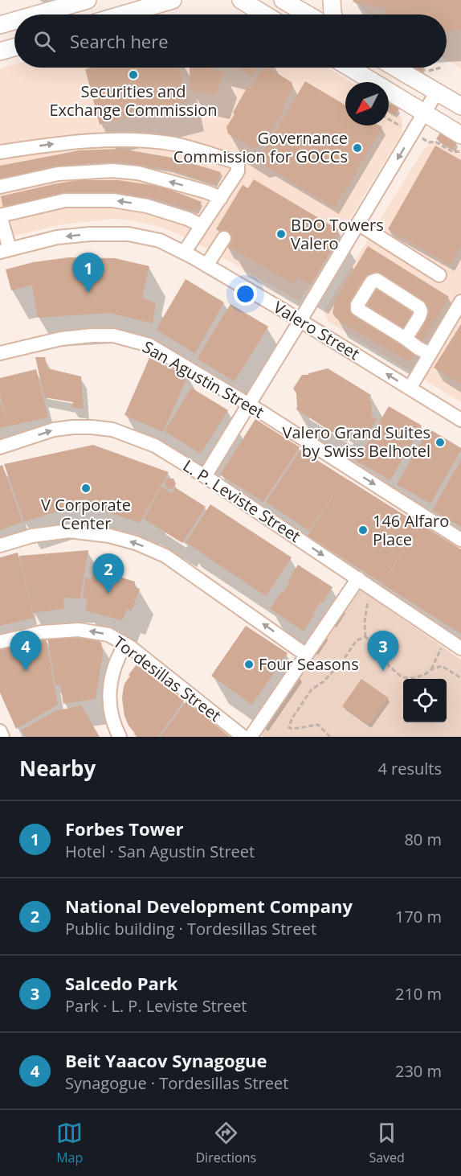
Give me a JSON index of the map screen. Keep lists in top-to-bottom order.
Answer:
{
  "streets": {
    "street": [
      "Valero Street",
      "San Agustin Street",
      "L. P. Leviste Street",
      "Tordesillas Street"
    ]
  },
  "one_way": ["San Agustin Street", "Tordesillas Street"],
  "places": [
    "Securities and Exchange Commission",
    "Governance Commission for GOCCs",
    "BDO Towers Valero",
    "Valero Grand Suites by Swiss Belhotel",
    "V Corporate Center",
    "146 Alfaro Place",
    "Four Seasons"
  ],
  "north": "bottom left",
  "page": {
    "search": "Search here",
    "pins": [
      "1",
      "2",
      "3",
      "4"
    ],
    "heading": ["Nearby", "4 results"],
    "list": [
      {
        "mark": "1",
        "name": "Forbes Tower",
        "note": "Hotel · San Agustin Street",
        "value": "80 m"
      },
      {
        "mark": "2",
        "name": "National Development Company",
        "note": "Public building · Tordesillas Street",
        "value": "170 m"
      },
      {
        "mark": "3",
        "name": "Salcedo Park",
        "note": "Park · L. P. Leviste Street",
        "value": "210 m"
      },
      {
        "mark": "4",
        "name": "Beit Yaacov Synagogue",
        "note": "Synagogue · Tordesillas Street",
        "value": "230 m"
      }
    ],
    "nav": ["Map", "Directions", "Saved"]
  }
}
